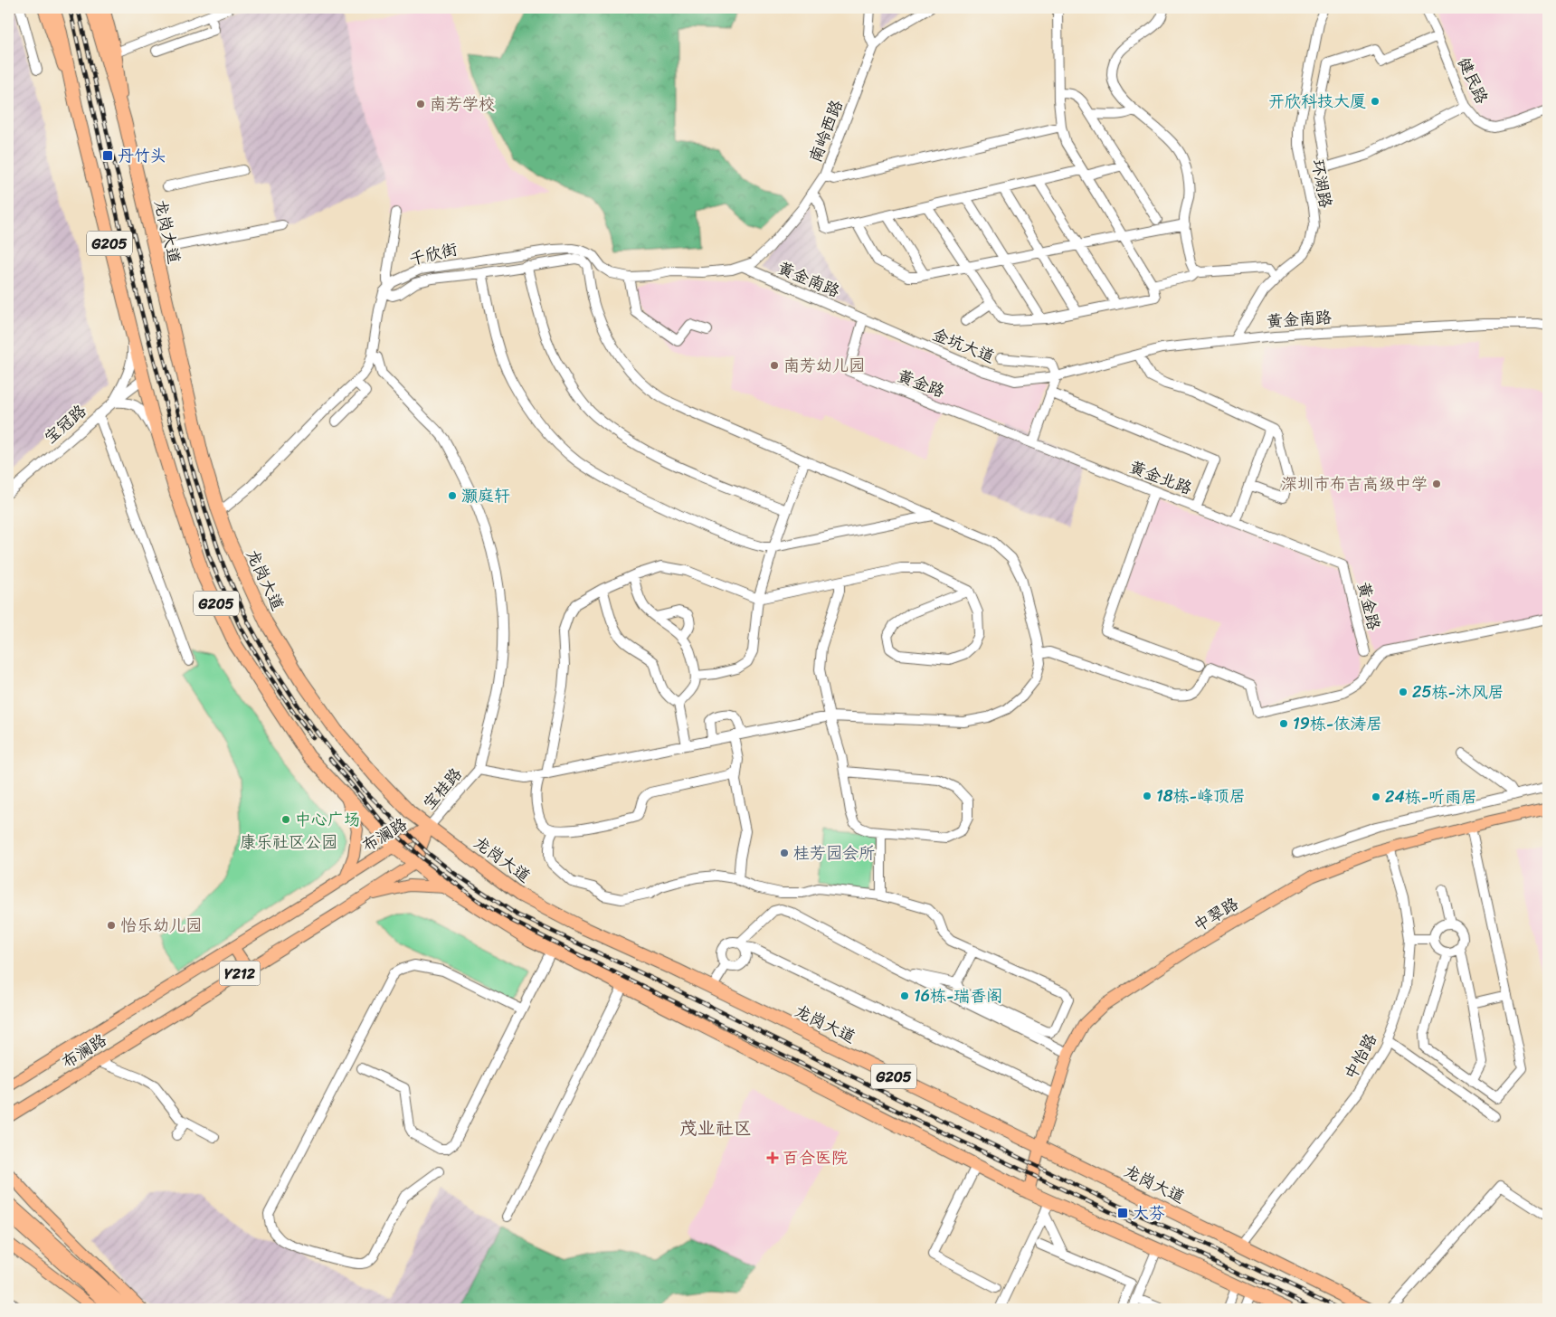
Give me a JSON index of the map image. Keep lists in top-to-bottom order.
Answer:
{
  "streets": {
    "highway": ["龙岗大道", "G205"],
    "main road": ["布澜路", "中翠路", "Y212"],
    "street": [
      "健民路",
      "南岭西路",
      "环湖路",
      "千欣街",
      "黄金南路",
      "金坑大道",
      "黄金路",
      "宝冠路",
      "黄金北路",
      "宝桂路",
      "中怡路"
    ]
  },
  "crossings": [
    ["南岭西路", "千欣街"],
    ["南岭西路", "黄金南路"],
    ["环湖路", "黄金南路"],
    ["龙岗大道", "千欣街"],
    ["龙岗大道", "宝桂路"],
    ["龙岗大道", "布澜路"],
    ["龙岗大道", "中翠路"],
    ["龙岗大道", "中怡路"],
    ["G205", "宝冠路"],
    ["G205", "布澜路"],
    ["G205", "中翠路"],
    ["千欣街", "黄金南路"],
    ["黄金南路", "金坑大道"],
    ["黄金南路", "黄金路"],
    ["金坑大道", "黄金路"],
    ["黄金路", "黄金北路"],
    ["宝桂路", "布澜路"],
    ["中翠路", "中怡路"]
  ],
  "districts": ["茂业社区"],
  "parks": ["康乐社区公园"],
  "places": {
    "other": [
      "开欣科技大厦",
      "南芳学校",
      "南芳幼儿园",
      "深圳市布吉高级中学",
      "灏庭轩",
      "25栋-沐风居",
      "19栋-依涛居",
      "18栋-峰顶居",
      "24栋-听雨居",
      "中心广场",
      "桂芳园会所",
      "怡乐幼儿园",
      "16栋-瑞香阁"
    ],
    "transit": ["丹竹头", "大芬"],
    "health": ["百合医院"]
  }
}
